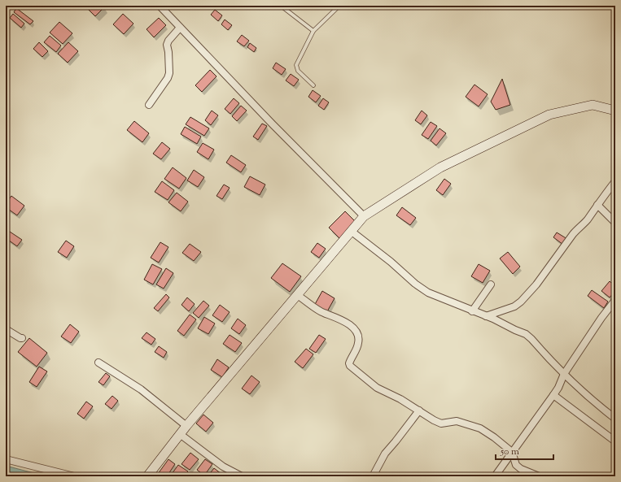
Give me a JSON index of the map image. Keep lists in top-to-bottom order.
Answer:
{
  "scale_bar": "50 m"
}
